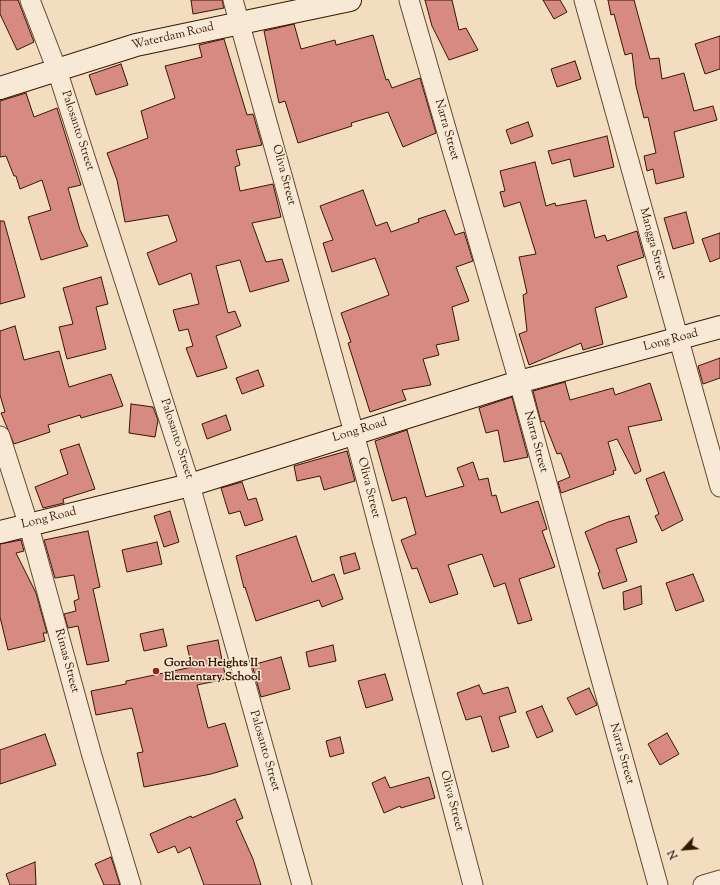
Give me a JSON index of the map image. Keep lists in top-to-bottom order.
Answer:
{
  "streets": {
    "street": [
      "Waterdam Road",
      "Narra Street",
      "Palosanto Street",
      "Oliva Street",
      "Mangga Street",
      "Long Road",
      "Rimas Street"
    ]
  },
  "crossings": [
    ["Waterdam Road", "Palosanto Street"],
    ["Waterdam Road", "Oliva Street"],
    ["Narra Street", "Long Road"],
    ["Palosanto Street", "Long Road"],
    ["Oliva Street", "Long Road"],
    ["Mangga Street", "Long Road"],
    ["Long Road", "Rimas Street"]
  ],
  "places": ["Gordon Heights II Elementary School"],
  "north": "bottom left"
}
